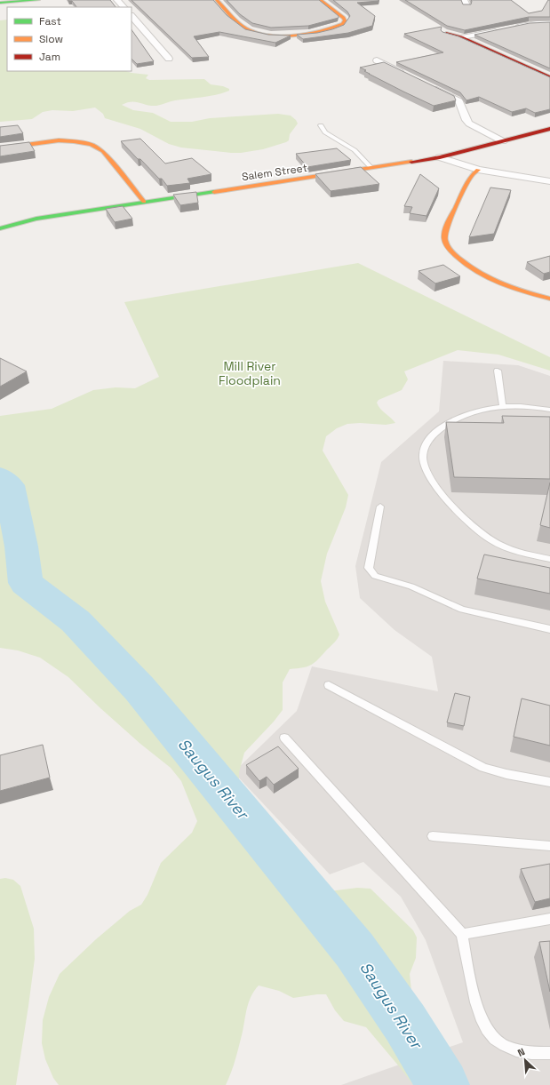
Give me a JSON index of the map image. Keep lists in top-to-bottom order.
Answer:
{
  "streets": {
    "street": ["Salem Street"]
  },
  "water": ["Saugus River"],
  "parks": ["Mill River Floodplain"],
  "legend": ["Fast", "Slow", "Jam"],
  "north": "top left"
}
